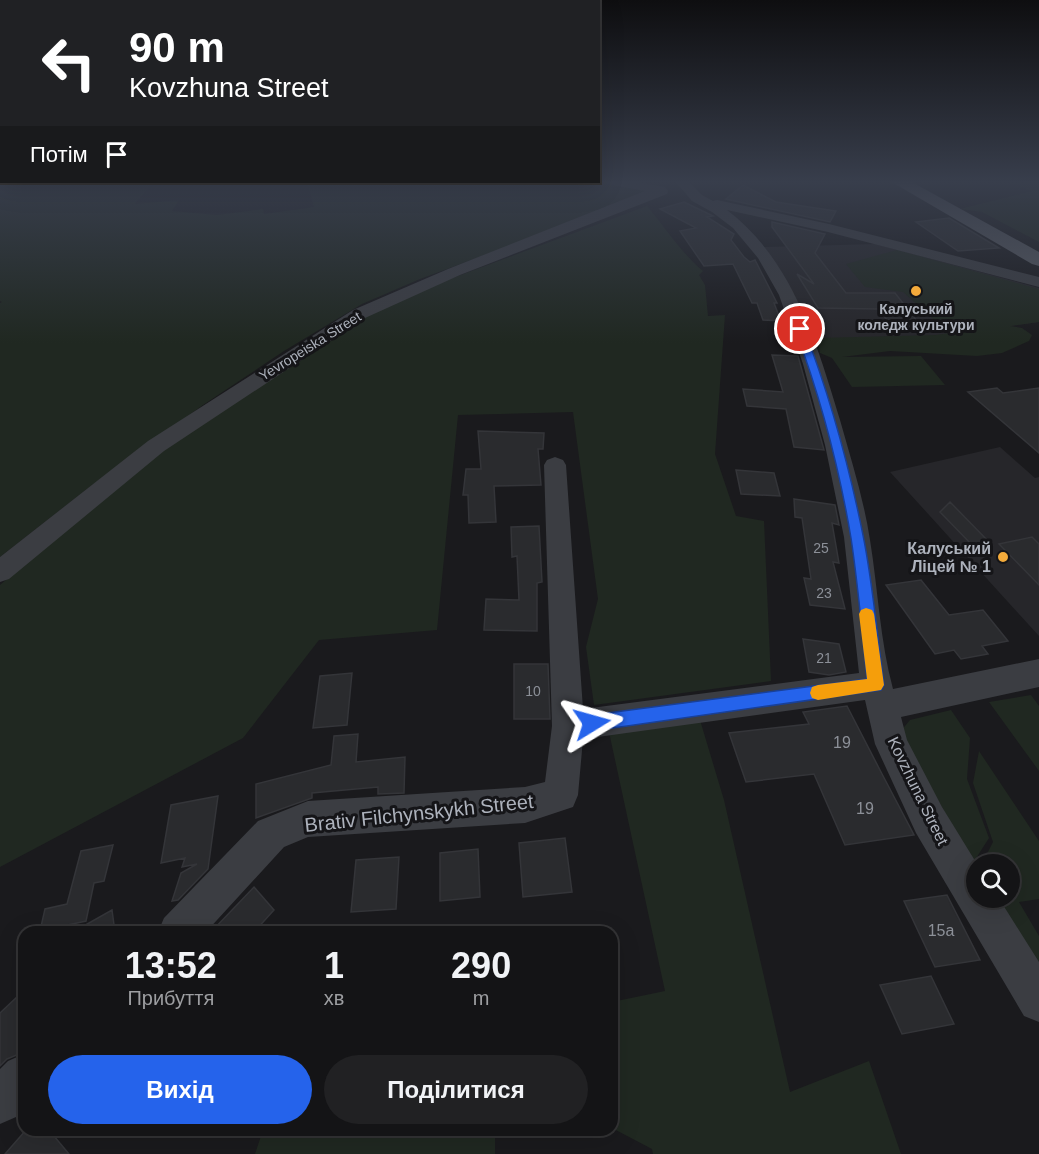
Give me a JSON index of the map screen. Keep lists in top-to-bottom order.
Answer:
{
  "streets": {
    "street": ["Yevropeiska Street", "Kovzhuna Street", "Brativ Filchynskykh Street"]
  },
  "places": ["Калуський коледж культури", "Калуський Ліцей № 1"],
  "house_numbers": [
    "25",
    "23",
    "21",
    "10",
    "19",
    "19",
    "15а"
  ],
  "page": {
    "turn": ["90 m", "Kovzhuna Street"],
    "then": "Потім",
    "eta": [
      "13:52",
      "Прибуття",
      "1",
      "хв",
      "290",
      "m"
    ],
    "buttons": ["Вихід", "Поділитися"]
  }
}
